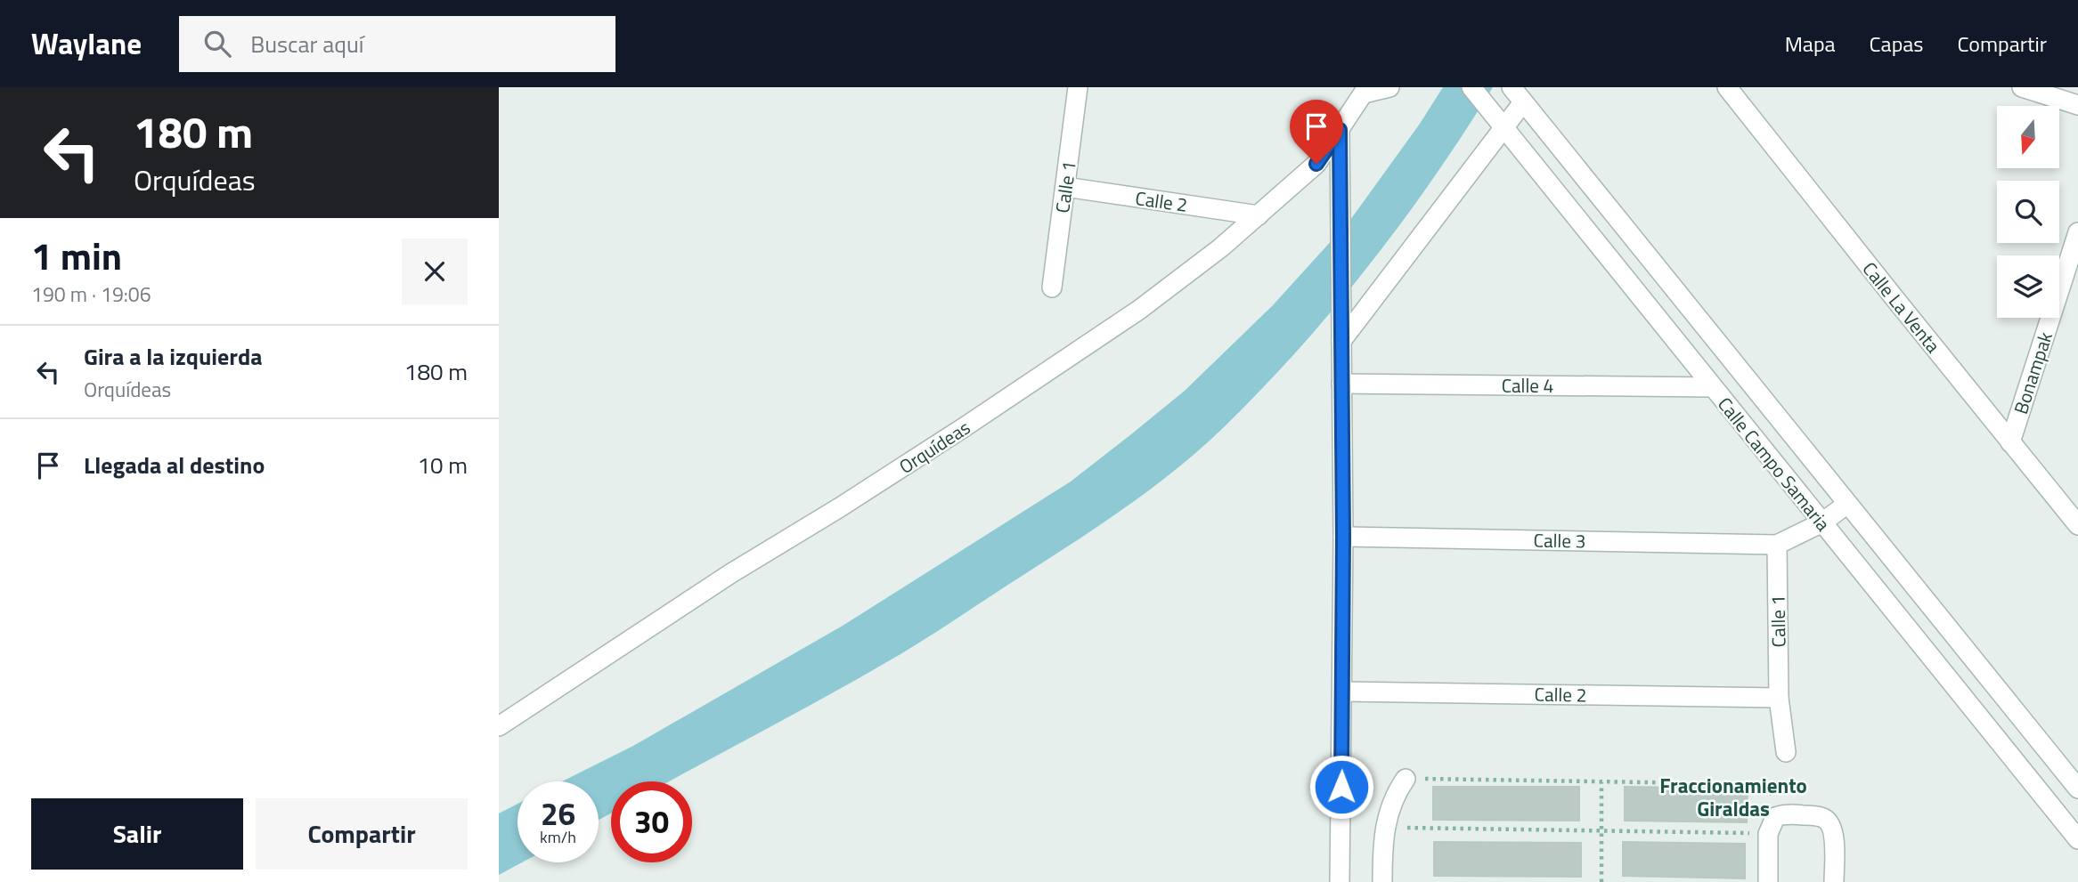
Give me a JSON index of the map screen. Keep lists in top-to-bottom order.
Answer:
{
  "streets": {
    "street": [
      "Calle 1",
      "Calle 2",
      "Calle La Venta",
      "Bonampak",
      "Calle 4",
      "Orquídeas",
      "Calle Campo Samaria",
      "Calle 3"
    ]
  },
  "crossings": [
    ["Calle 1", "Calle 2"],
    ["Calle 1", "Calle 3"],
    ["Calle 2", "Orquídeas"],
    ["Calle La Venta", "Bonampak"],
    ["Calle 4", "Calle Campo Samaria"]
  ],
  "districts": ["Fraccionamiento Giraldas"],
  "north": "bottom",
  "page": {
    "header": "Waylane",
    "search": "Buscar aquí",
    "nav": ["Mapa", "Capas", "Compartir"],
    "turn": ["180 m", "Orquídeas"],
    "heading": ["1 min", "190 m · 19:06"],
    "list": [
      {
        "name": "Gira a la izquierda",
        "note": "Orquídeas",
        "value": "180 m"
      },
      {
        "name": "Llegada al destino",
        "value": "10 m"
      }
    ],
    "speed": "26 km/h",
    "limit": "30",
    "buttons": ["Salir", "Compartir"]
  }
}
